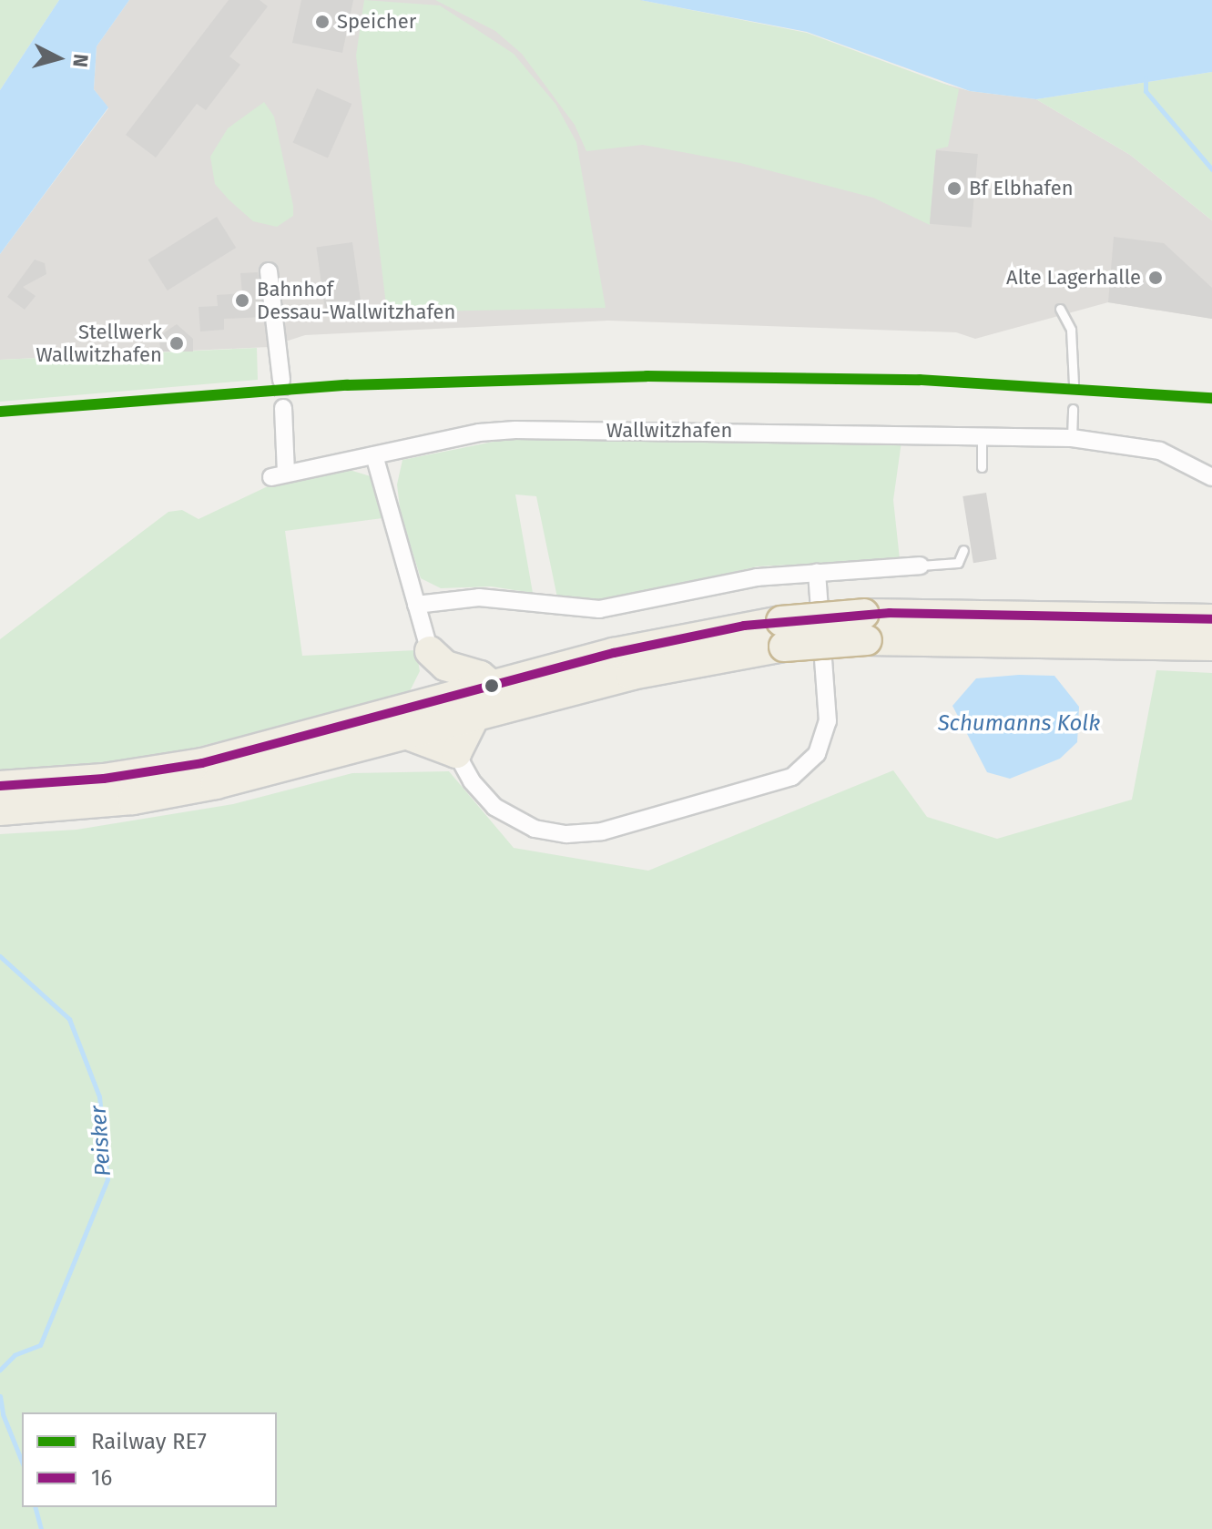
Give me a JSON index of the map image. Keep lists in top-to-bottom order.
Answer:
{
  "streets": {
    "street": ["Wallwitzhafen"]
  },
  "water": ["Schumanns Kolk", "Peisker"],
  "places": [
    "Speicher",
    "Bf Elbhafen",
    "Alte Lagerhalle",
    "Bahnhof Dessau-Wallwitzhafen",
    "Stellwerk Wallwitzhafen"
  ],
  "lines": ["rail line RE7", "transit line 16"],
  "legend": ["Railway RE7", "16"],
  "north": "right"
}
